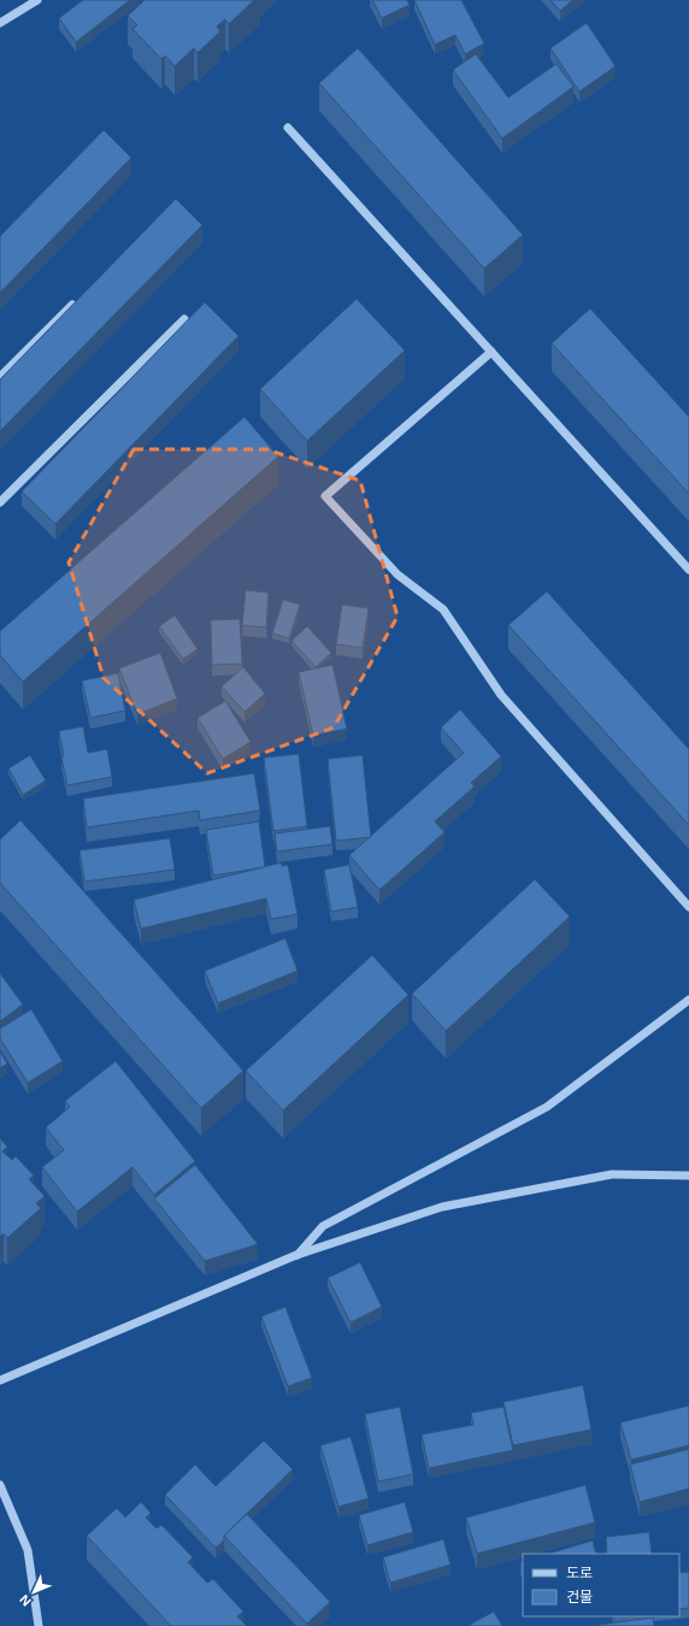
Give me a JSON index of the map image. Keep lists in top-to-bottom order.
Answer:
{
  "legend": ["도로", "건물"],
  "north": "bottom left"
}
